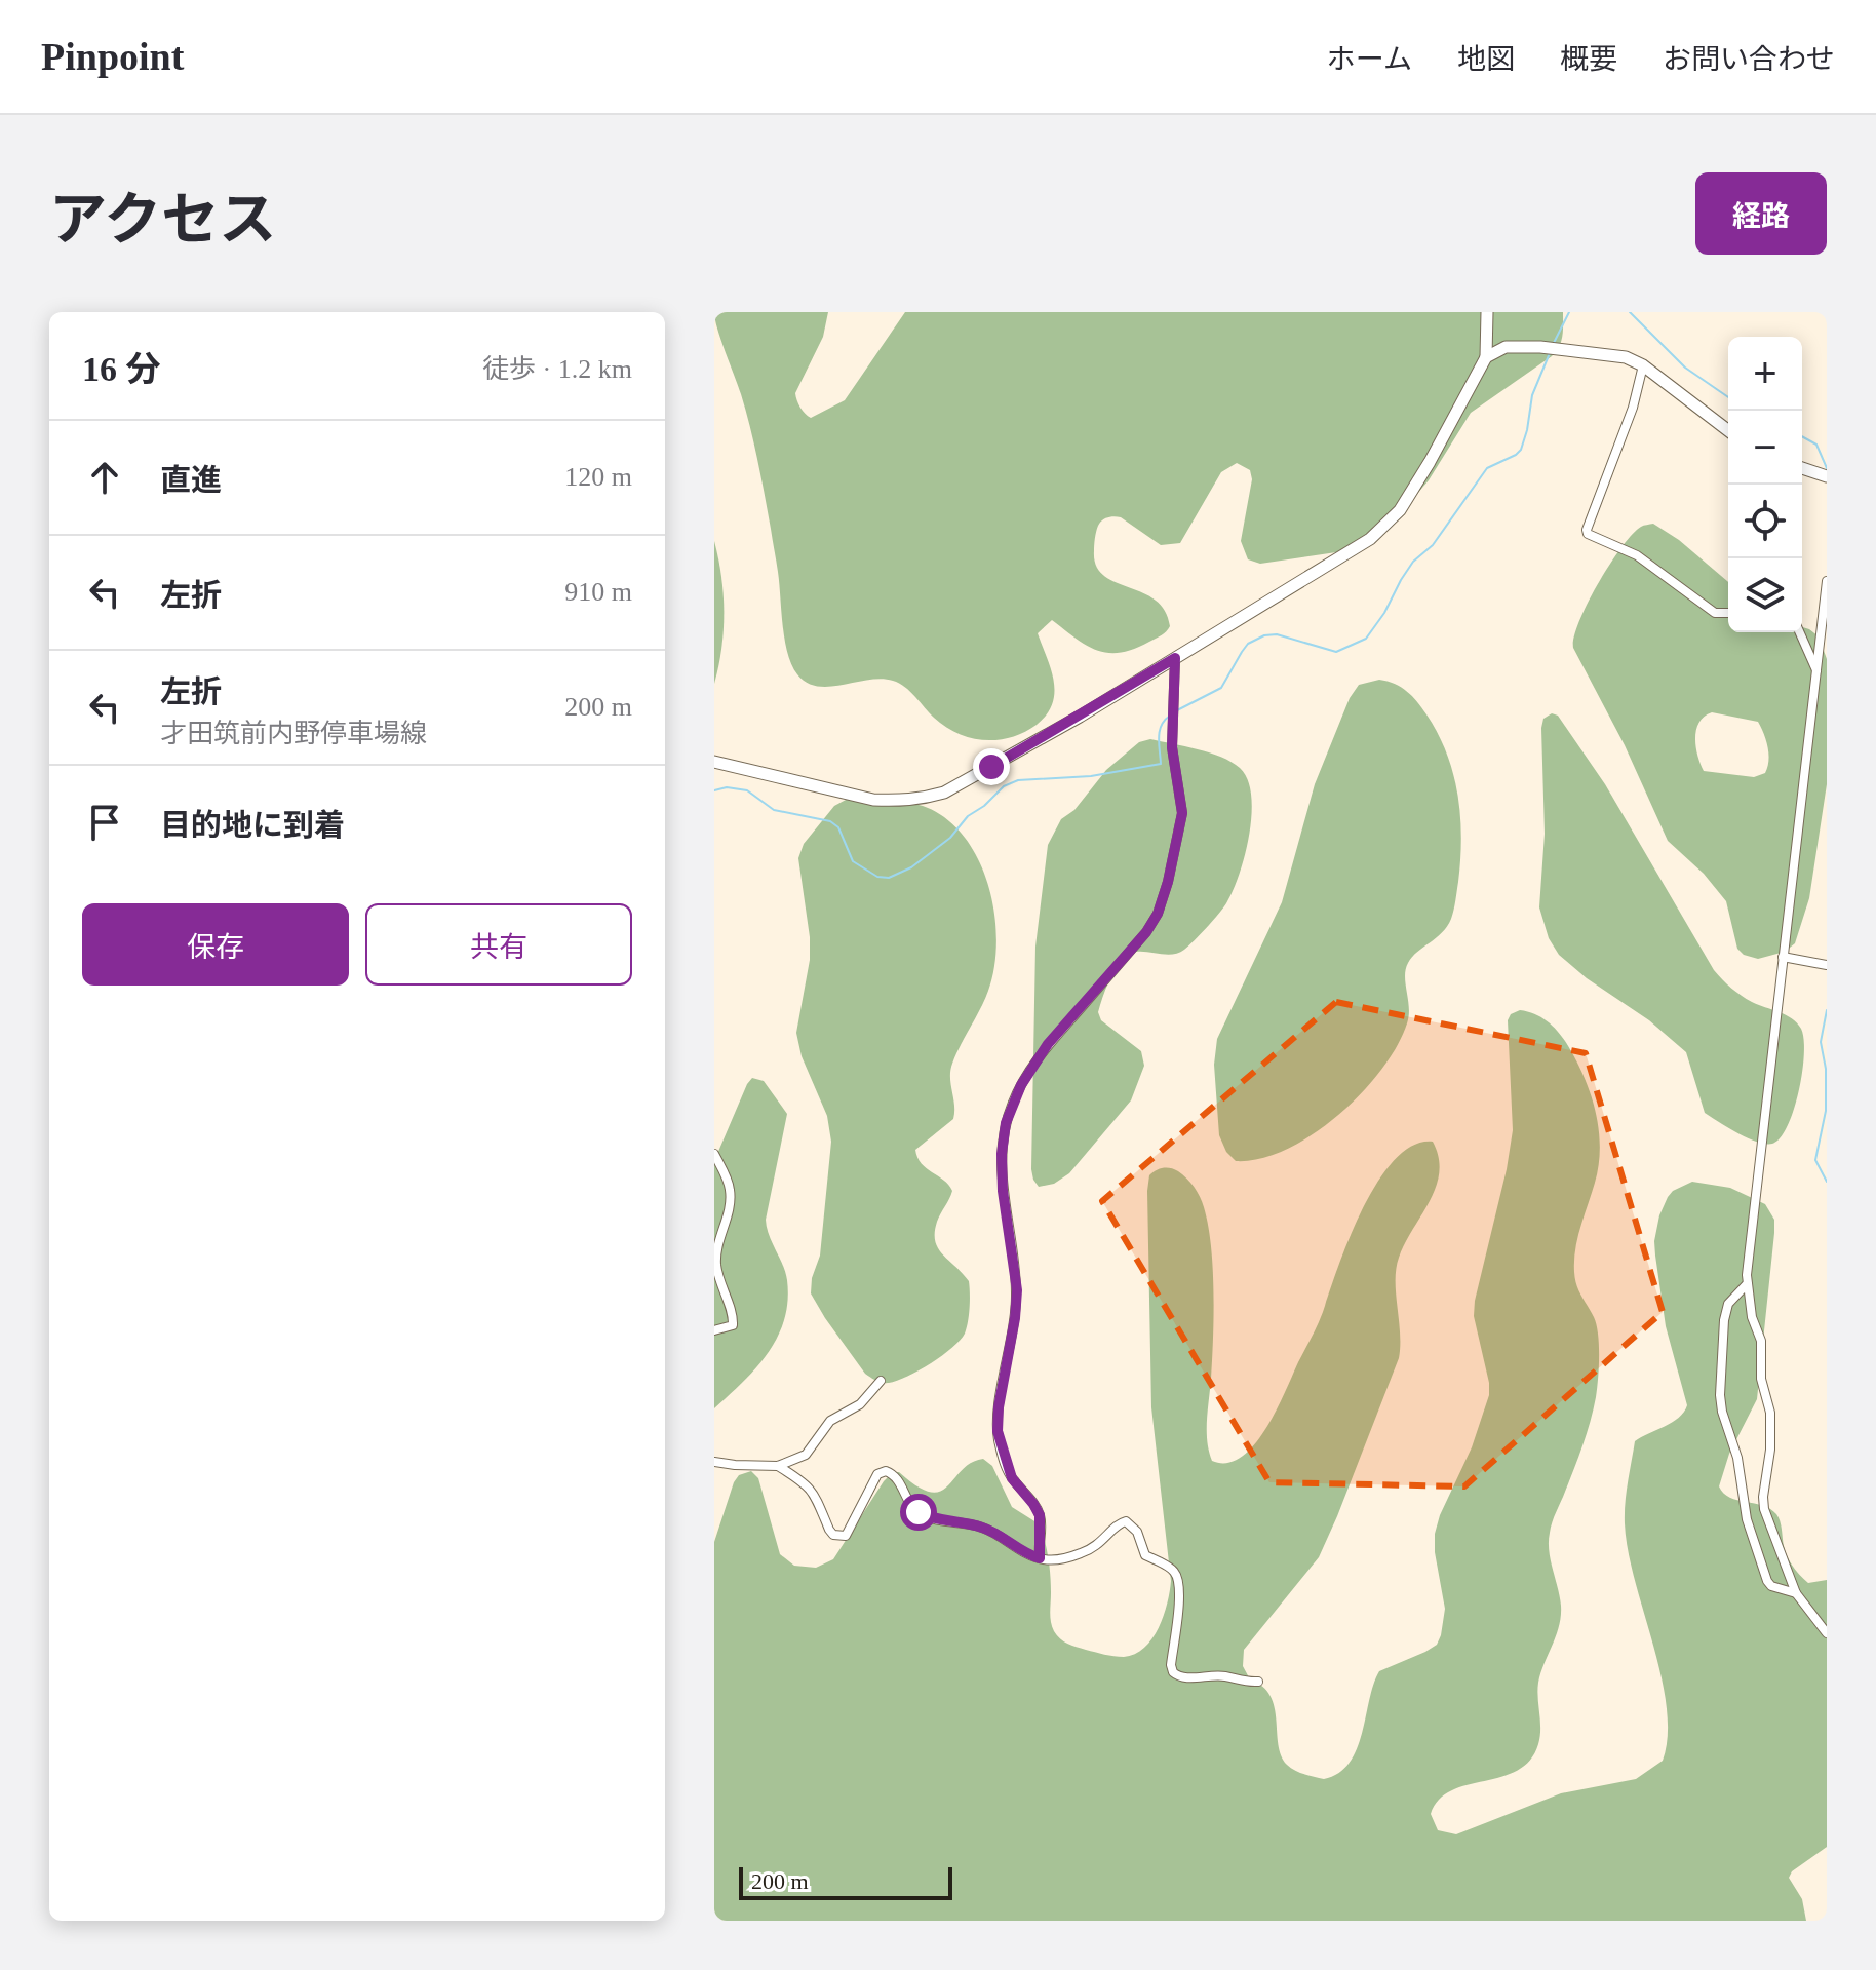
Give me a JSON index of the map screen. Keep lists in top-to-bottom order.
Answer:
{
  "scale_bar": "200 m",
  "page": {
    "header": "Pinpoint",
    "nav": [
      "ホーム",
      "地図",
      "概要",
      "お問い合わせ"
    ],
    "title": "アクセス",
    "buttons": [
      "経路",
      ["保存", "共有"]
    ],
    "heading": ["16 分", "徒歩 · 1.2 km"],
    "map_buttons": ["+", "−"],
    "list": [
      ["直進", "120 m"],
      ["左折", "910 m"],
      ["左折", "才田筑前内野停車場線", "200 m"],
      "目的地に到着"
    ],
    "scale": "200 m"
  }
}
